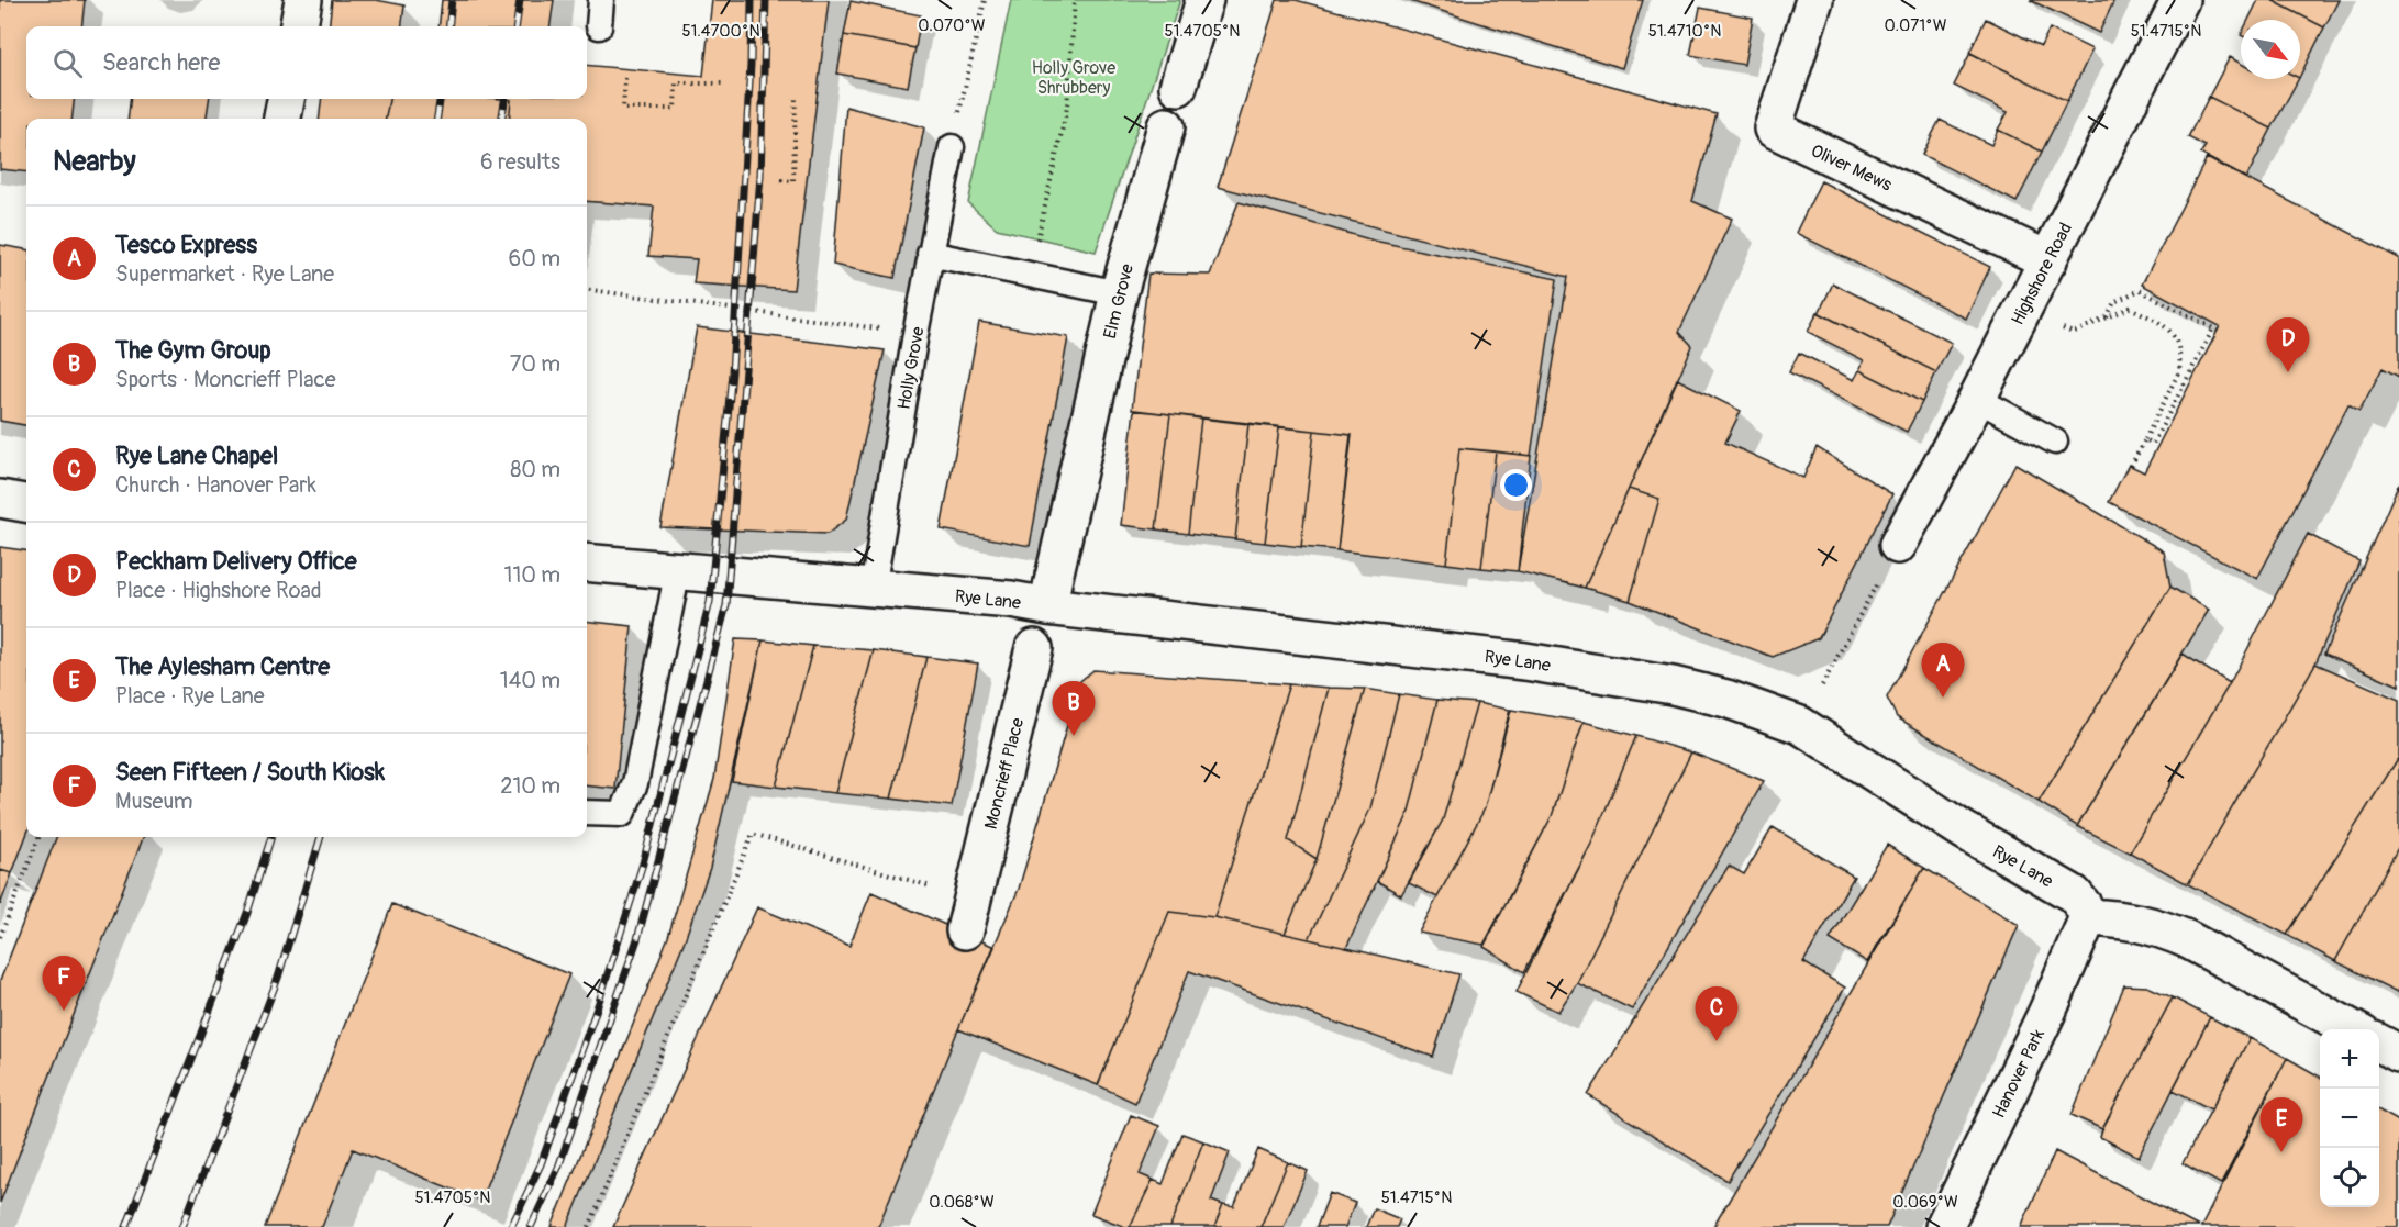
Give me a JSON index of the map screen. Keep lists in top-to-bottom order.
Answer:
{
  "streets": {
    "street": [
      "Oliver Mews",
      "Highshore Road",
      "Elm Grove",
      "Rye Lane",
      "Moncrieff Place",
      "Hanover Park"
    ],
    "lane": ["Holly Grove"]
  },
  "crossings": [
    ["Oliver Mews", "Highshore Road"],
    ["Elm Grove", "Rye Lane"],
    ["Holly Grove", "Rye Lane"],
    ["Rye Lane", "Hanover Park"]
  ],
  "parks": ["Holly Grove Shrubbery"],
  "north": "bottom right",
  "page": {
    "search": "Search here",
    "heading": ["Nearby", "6 results"],
    "list": [
      {
        "mark": "A",
        "name": "Tesco Express",
        "note": "Supermarket · Rye Lane",
        "value": "60 m"
      },
      {
        "mark": "B",
        "name": "The Gym Group",
        "note": "Sports · Moncrieff Place",
        "value": "70 m"
      },
      {
        "mark": "C",
        "name": "Rye Lane Chapel",
        "note": "Church · Hanover Park",
        "value": "80 m"
      },
      {
        "mark": "D",
        "name": "Peckham Delivery Office",
        "note": "Place · Highshore Road",
        "value": "110 m"
      },
      {
        "mark": "E",
        "name": "The Aylesham Centre",
        "note": "Place · Rye Lane",
        "value": "140 m"
      },
      {
        "mark": "F",
        "name": "Seen Fifteen / South Kiosk",
        "note": "Museum",
        "value": "210 m"
      }
    ],
    "pins": [
      "D",
      "A",
      "B",
      "F",
      "C",
      "E"
    ],
    "map_buttons": ["+", "−"]
  },
  "coordinates": [
    "0.071°W",
    "0.070°W",
    "51.4700°N",
    "51.4705°N",
    "51.4710°N",
    "51.4715°N",
    "0.068°W",
    "0.069°W"
  ]
}
